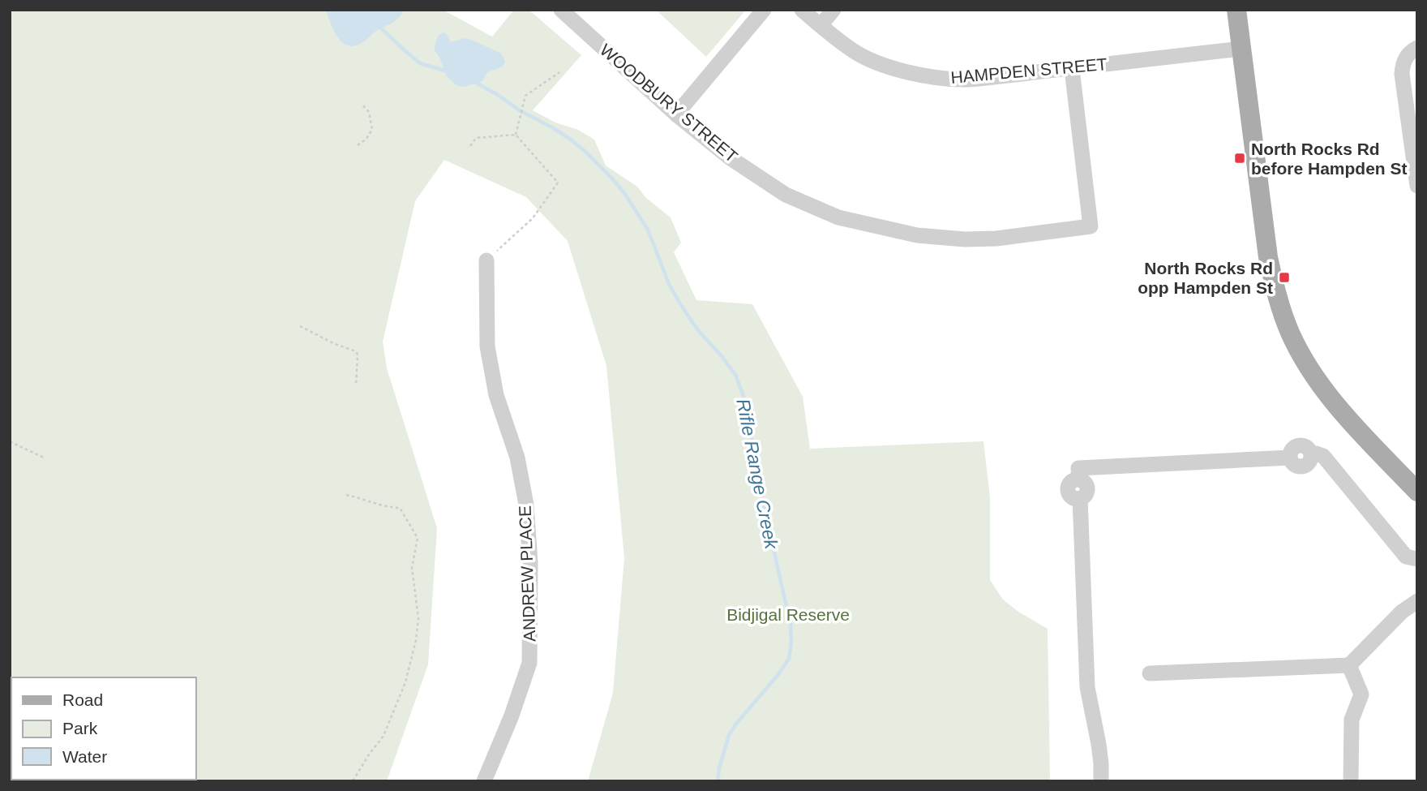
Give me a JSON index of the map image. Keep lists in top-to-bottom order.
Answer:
{
  "streets": {
    "street": ["HAMPDEN STREET", "WOODBURY STREET", "ANDREW PLACE"]
  },
  "crossings": [
    ["HAMPDEN STREET", "WOODBURY STREET"]
  ],
  "water": ["Rifle Range Creek"],
  "parks": ["Bidjigal Reserve"],
  "places": {
    "transit": ["North Rocks Rd before Hampden St", "North Rocks Rd opp Hampden St"]
  },
  "legend": ["Road", "Park", "Water"]
}
